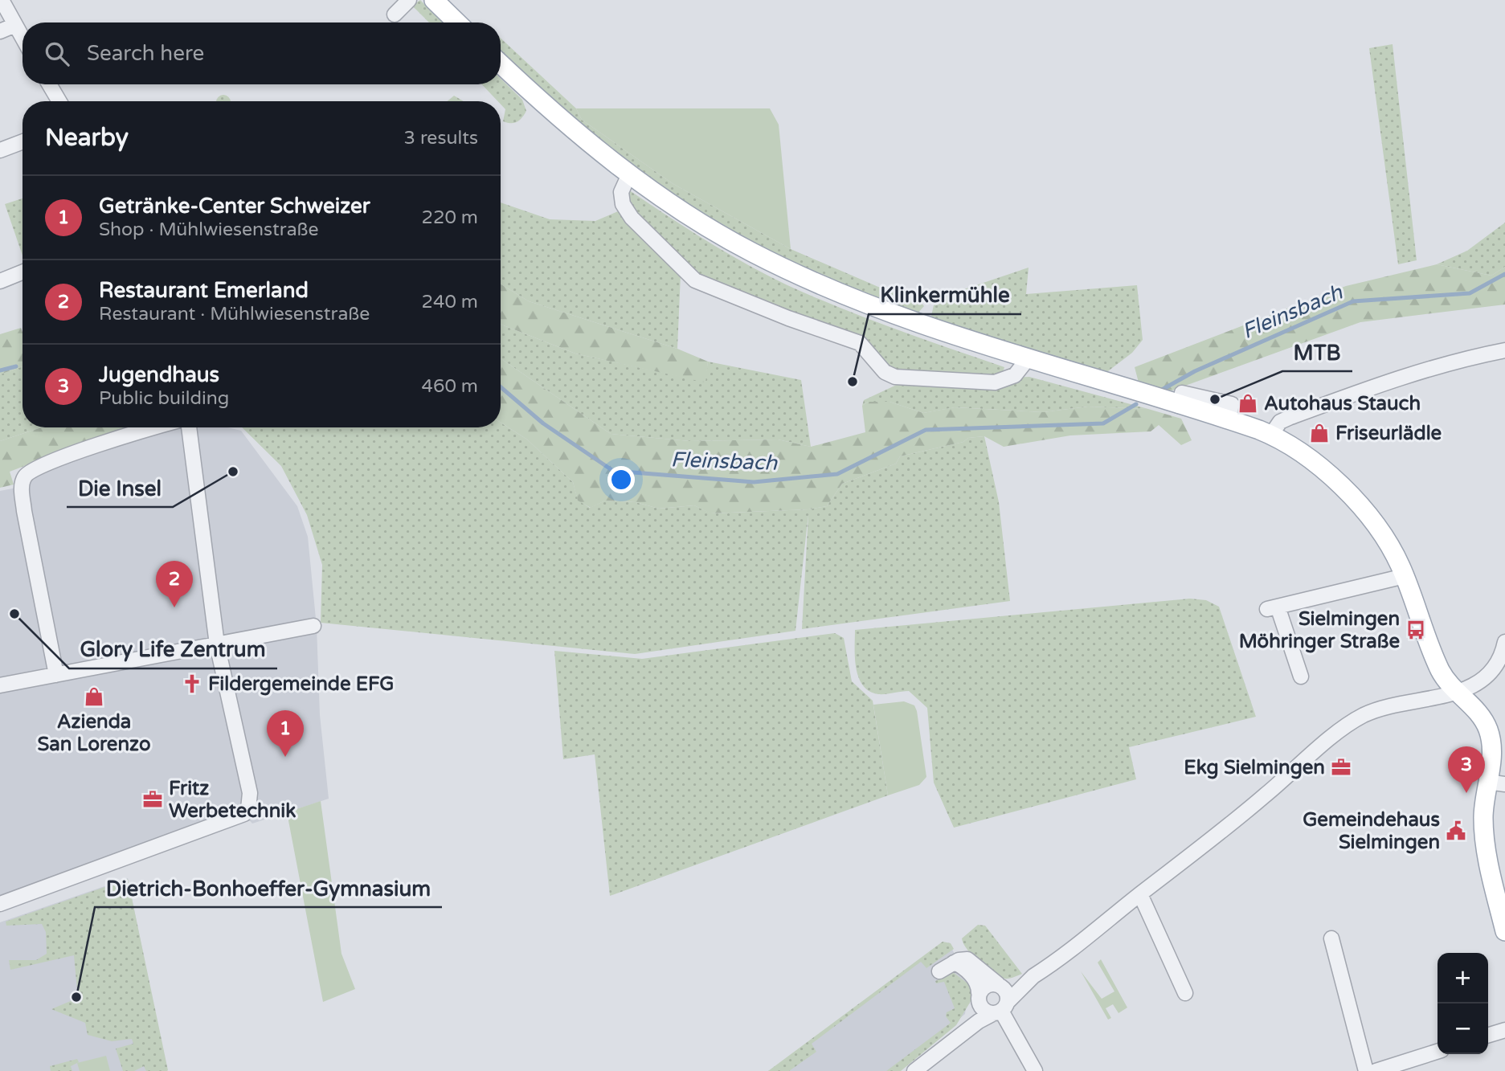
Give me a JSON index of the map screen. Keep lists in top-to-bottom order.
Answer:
{
  "water": ["Fleinsbach"],
  "places": {
    "other": [
      "Klinkermühle",
      "MTB",
      "Die Insel",
      "Glory Life Zentrum",
      "Dietrich-Bonhoeffer-Gymnasium"
    ],
    "shop": ["Autohaus Stauch", "Friseurlädle", "Azienda San Lorenzo"],
    "bus stop": ["Sielmingen Möhringer Straße"],
    "church": ["Fildergemeinde EFG"],
    "office": ["Ekg Sielmingen", "Fritz Werbetechnik"],
    "public building": ["Gemeindehaus Sielmingen"]
  },
  "page": {
    "search": "Search here",
    "heading": ["Nearby", "3 results"],
    "list": [
      {
        "mark": "1",
        "name": "Getränke-Center Schweizer",
        "note": "Shop · Mühlwiesenstraße",
        "value": "220 m"
      },
      {
        "mark": "2",
        "name": "Restaurant Emerland",
        "note": "Restaurant · Mühlwiesenstraße",
        "value": "240 m"
      },
      {
        "mark": "3",
        "name": "Jugendhaus",
        "note": "Public building",
        "value": "460 m"
      }
    ],
    "pins": ["2", "1", "3"],
    "map_buttons": ["+", "−"]
  }
}
